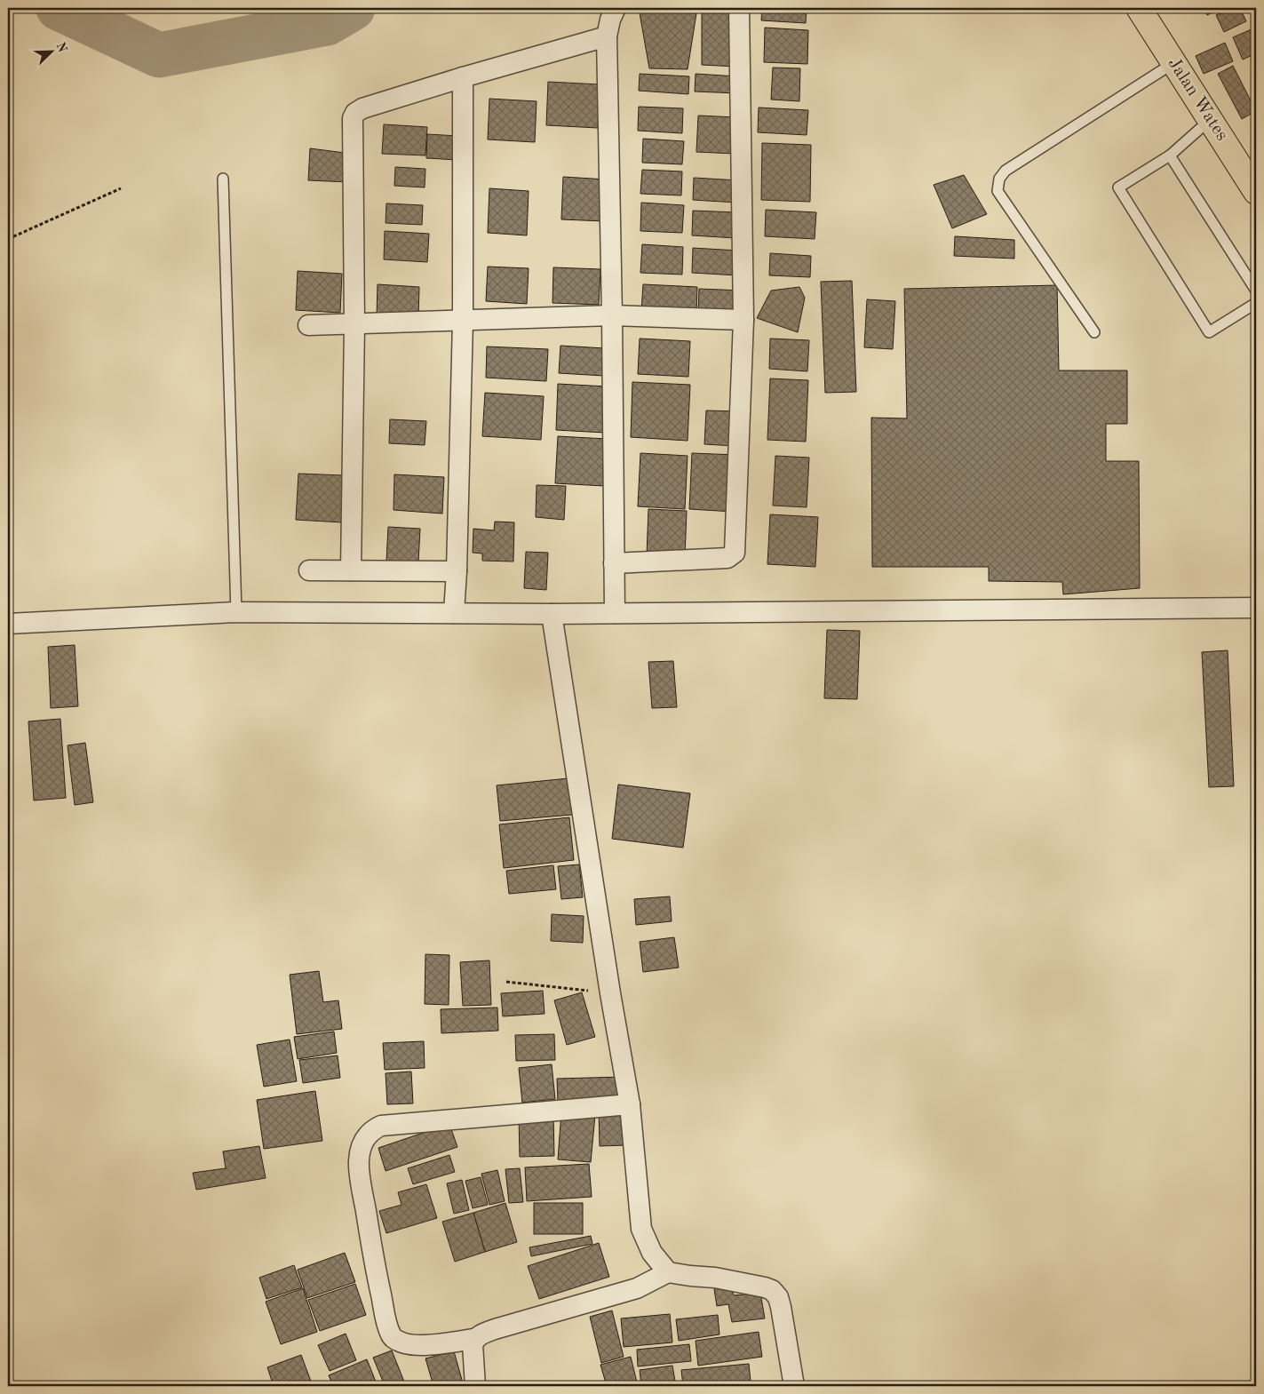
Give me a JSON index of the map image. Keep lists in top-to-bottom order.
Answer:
{
  "streets": {
    "highway": ["Jalan Wates"]
  },
  "north": "top right"
}
